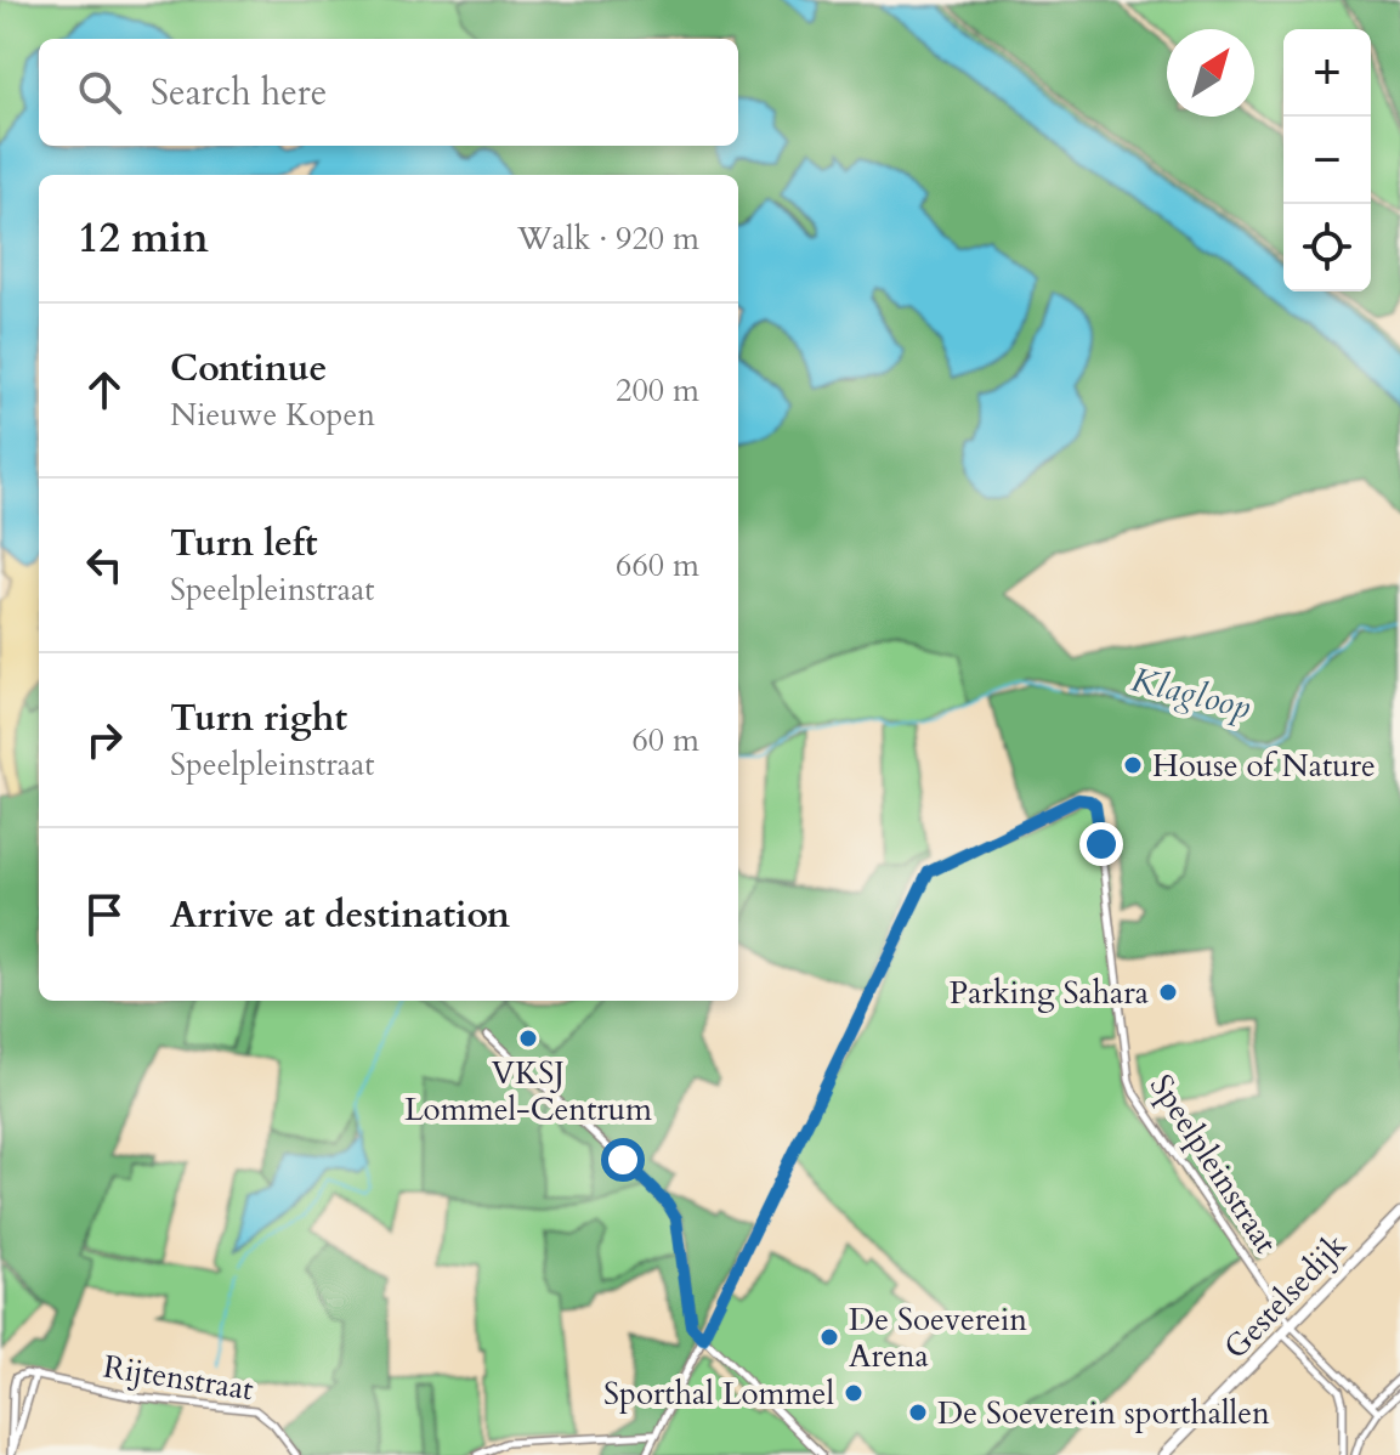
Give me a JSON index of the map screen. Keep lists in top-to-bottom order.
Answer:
{
  "streets": {
    "main road": ["Gestelsedijk"],
    "street": ["Speelpleinstraat", "Rijtenstraat"]
  },
  "crossings": [
    ["Speelpleinstraat", "Gestelsedijk"]
  ],
  "water": ["Klagloop"],
  "places": [
    "House of Nature",
    "Parking Sahara",
    "VKSJ Lommel-Centrum",
    "De Soeverein Arena",
    "Sporthal Lommel",
    "De Soeverein sporthallen"
  ],
  "north": "top right",
  "page": {
    "map_buttons": ["+", "−"],
    "search": "Search here",
    "heading": ["12 min", "Walk · 920 m"],
    "list": [
      ["Continue", "Nieuwe Kopen", "200 m"],
      ["Turn left", "Speelpleinstraat", "660 m"],
      ["Turn right", "Speelpleinstraat", "60 m"],
      "Arrive at destination"
    ]
  }
}
